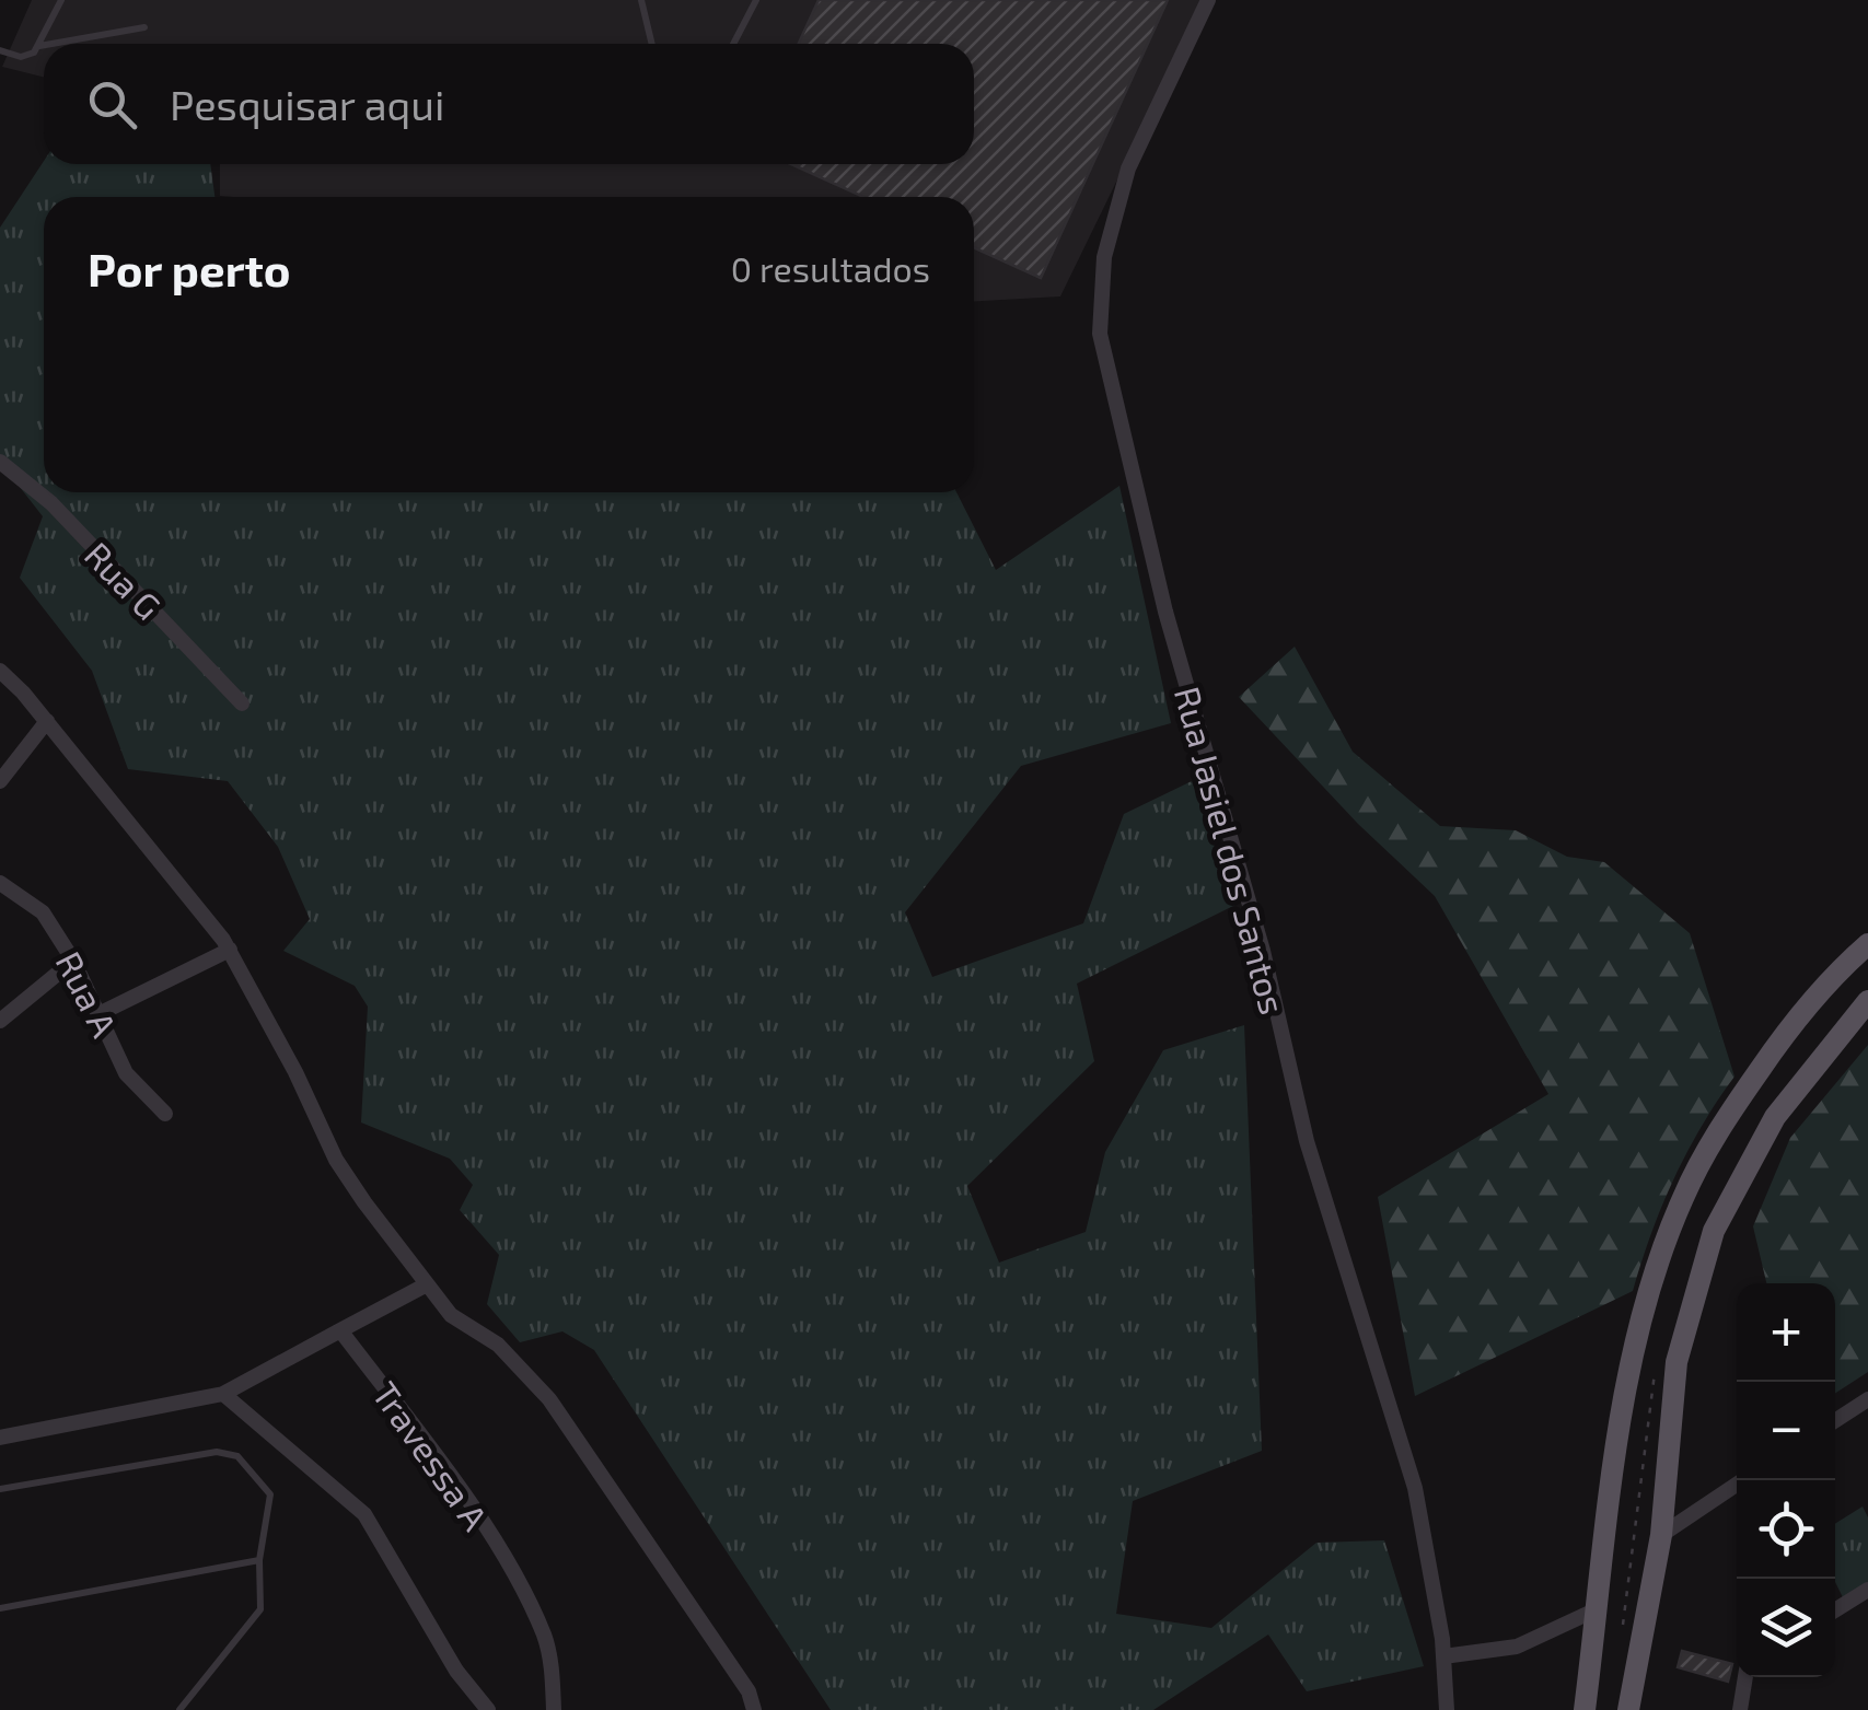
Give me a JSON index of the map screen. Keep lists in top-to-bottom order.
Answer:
{
  "streets": {
    "street": [
      "Rua G",
      "Rua Jasiel dos Santos",
      "Rua A",
      "Travessa A"
    ]
  },
  "page": {
    "search": "Pesquisar aqui",
    "heading": ["Por perto", "0 resultados"],
    "map_buttons": ["+", "−"]
  }
}
